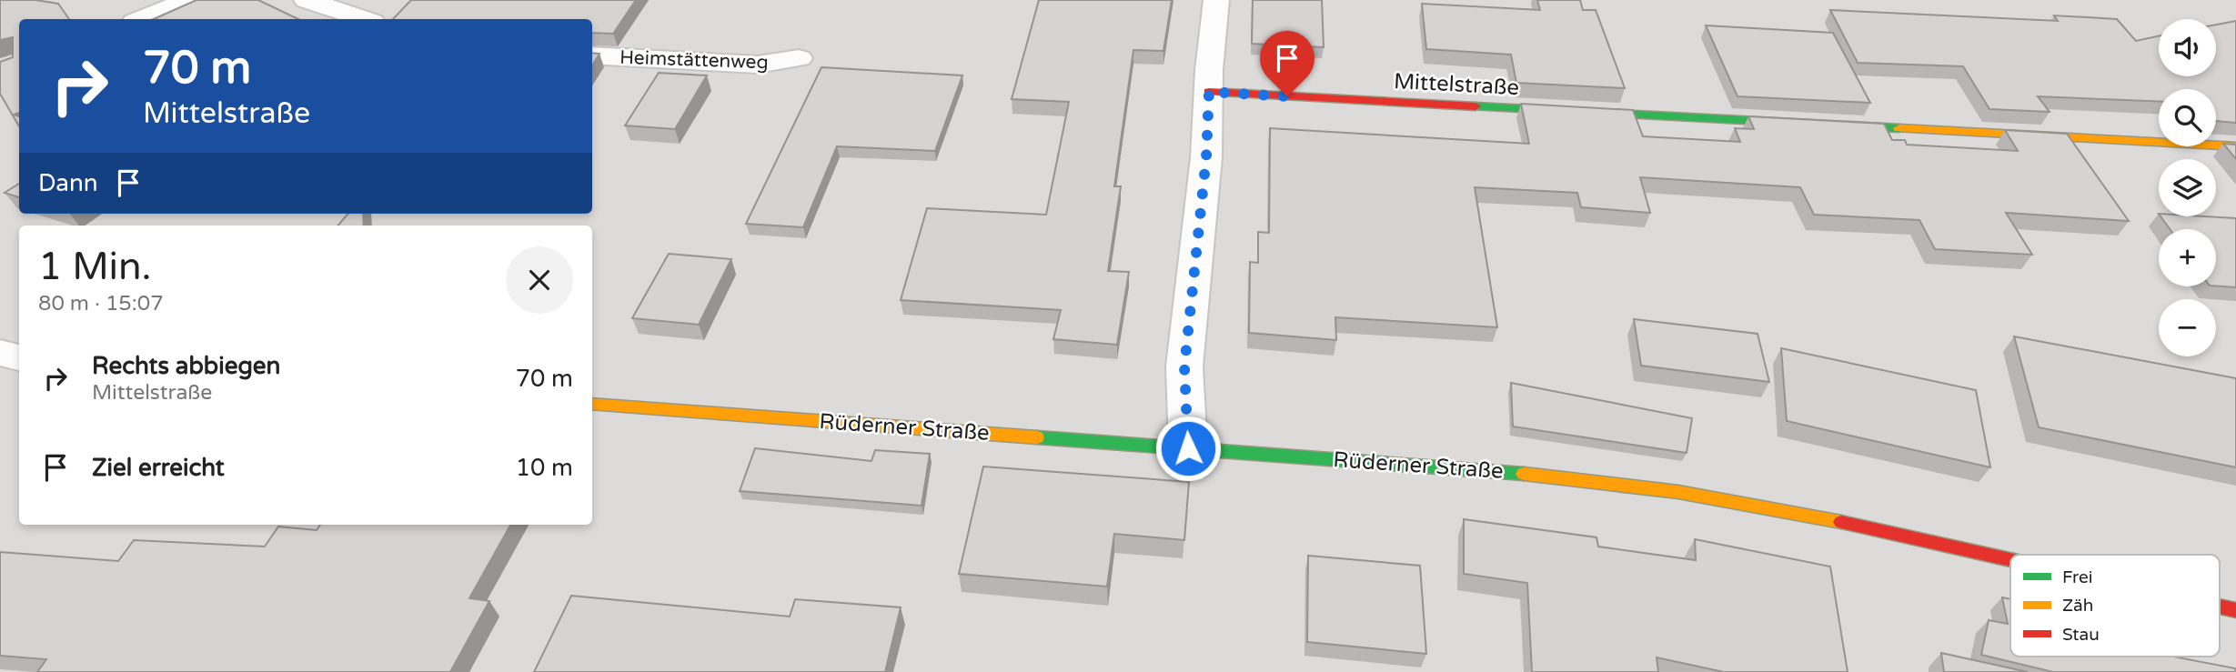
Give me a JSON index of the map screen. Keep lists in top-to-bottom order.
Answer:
{
  "streets": {
    "street": ["Heimstättenweg", "Mittelstraße", "Rüderner Straße"]
  },
  "legend": ["Frei", "Zäh", "Stau"],
  "page": {
    "map_buttons": ["+", "−"],
    "turn": ["70 m", "Mittelstraße"],
    "then": "Dann",
    "heading": ["1 Min.", "80 m · 15:07"],
    "list": [
      {
        "name": "Rechts abbiegen",
        "note": "Mittelstraße",
        "value": "70 m"
      },
      {
        "name": "Ziel erreicht",
        "value": "10 m"
      }
    ]
  }
}
